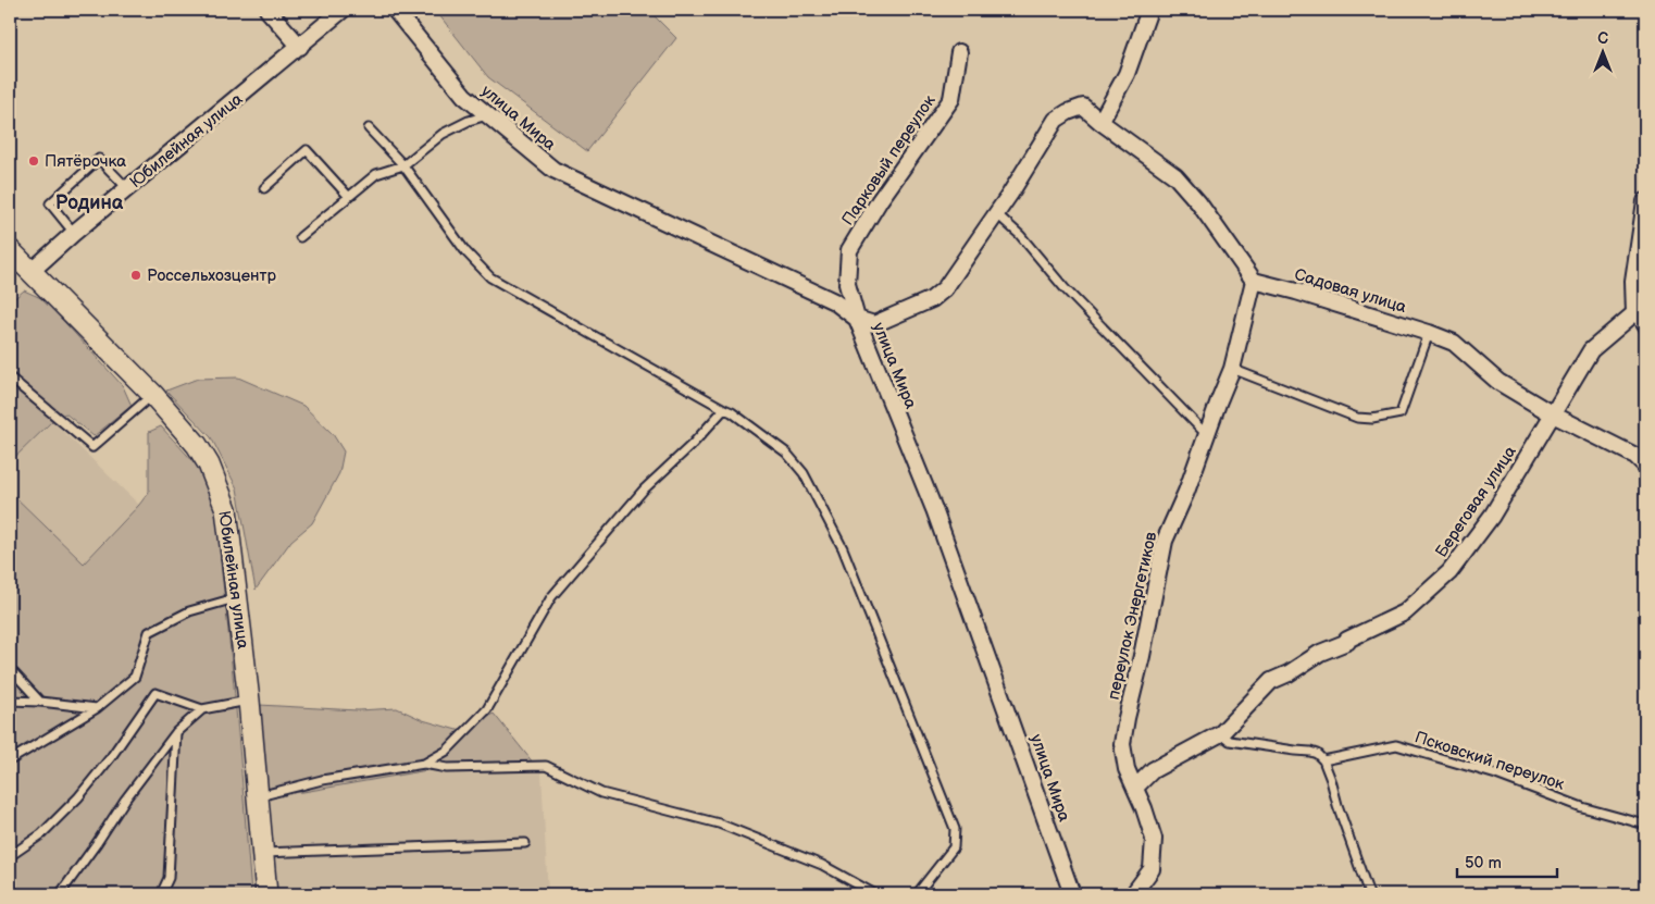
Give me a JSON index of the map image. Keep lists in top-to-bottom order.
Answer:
{
  "streets": {
    "street": [
      "улица Мира",
      "Юбилейная улица",
      "Парковый переулок",
      "Садовая улица",
      "Береговая улица",
      "переулок Энергетиков"
    ],
    "lane": ["Псковский переулок"]
  },
  "crossings": [
    ["улица Мира", "Парковый переулок"],
    ["Садовая улица", "Береговая улица"],
    ["Садовая улица", "переулок Энергетиков"],
    ["Береговая улица", "переулок Энергетиков"]
  ],
  "districts": ["Родина"],
  "places": ["Пятёрочка", "Россельхозцентр"],
  "scale_bar": "50 m",
  "north": "top"
}
